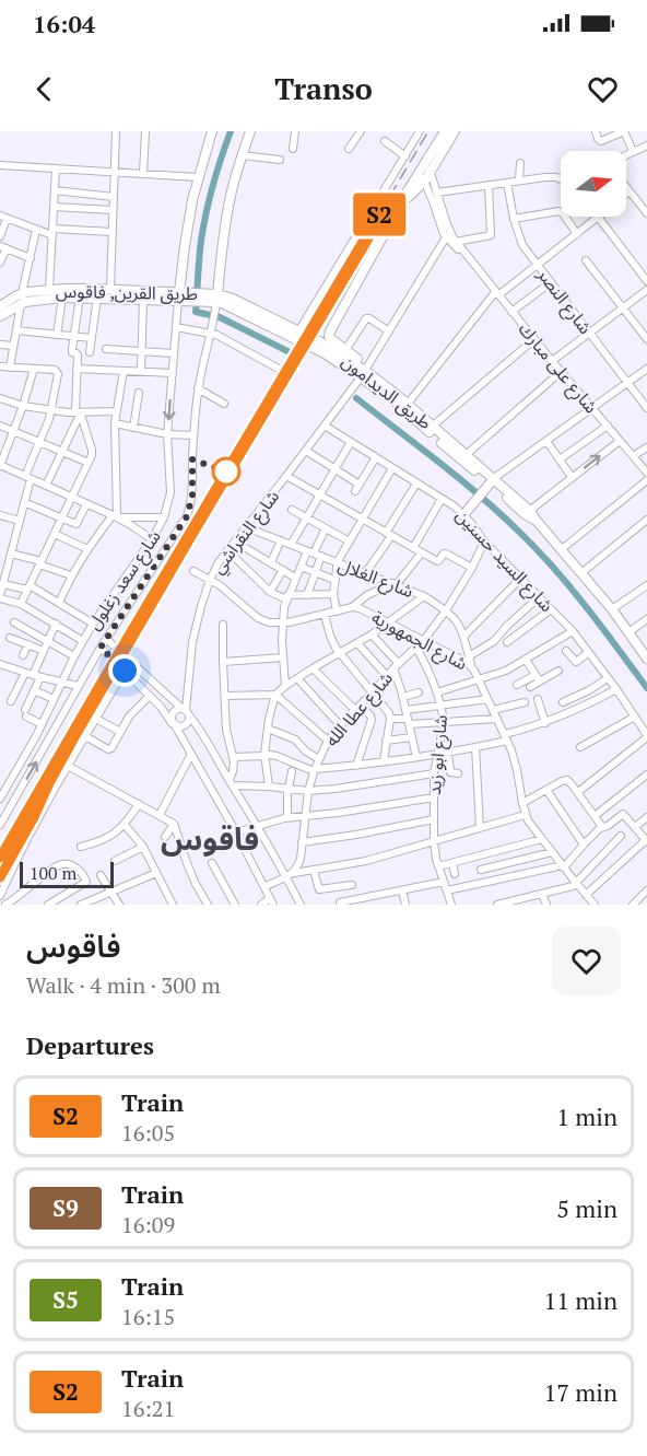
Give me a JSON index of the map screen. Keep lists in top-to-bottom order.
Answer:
{
  "streets": {
    "main road": ["طريق القرين, فاقوس", "طريق الديدامون", "شارع سعد زغلول"],
    "street": [
      "شارع النصر",
      "شارع على مبارك",
      "شارع النقراشي",
      "شارع السيد حسنين",
      "شارع الغلال",
      "شارع الجمهورية",
      "شارع عطا الله",
      "شارع ابو زيد"
    ]
  },
  "crossings": [
    ["طريق القرين, فاقوس", "طريق الديدامون"],
    ["طريق القرين, فاقوس", "شارع سعد زغلول"],
    ["طريق الديدامون", "شارع النقراشي"],
    ["شارع النقراشي", "شارع السيد حسنين"],
    ["شارع النقراشي", "شارع الغلال"],
    ["شارع السيد حسنين", "شارع عطا الله"],
    ["شارع الغلال", "شارع الجمهورية"],
    ["شارع الغلال", "شارع عطا الله"],
    ["شارع الجمهورية", "شارع عطا الله"],
    ["شارع عطا الله", "شارع ابو زيد"]
  ],
  "districts": ["فاقوس"],
  "scale_bar": "100 m",
  "north": "right",
  "page": {
    "status": "16:04",
    "header": "Transo",
    "on_map": "S2",
    "scale": "100 m",
    "heading": [
      ["فاقوس", "Walk · 4 min · 300 m"],
      "Departures"
    ],
    "list": [
      {
        "mark": "S2",
        "name": "Train",
        "note": "16:05",
        "value": "1 min"
      },
      {
        "mark": "S9",
        "name": "Train",
        "note": "16:09",
        "value": "5 min"
      },
      {
        "mark": "S5",
        "name": "Train",
        "note": "16:15",
        "value": "11 min"
      },
      {
        "mark": "S2",
        "name": "Train",
        "note": "16:21",
        "value": "17 min"
      }
    ]
  }
}
